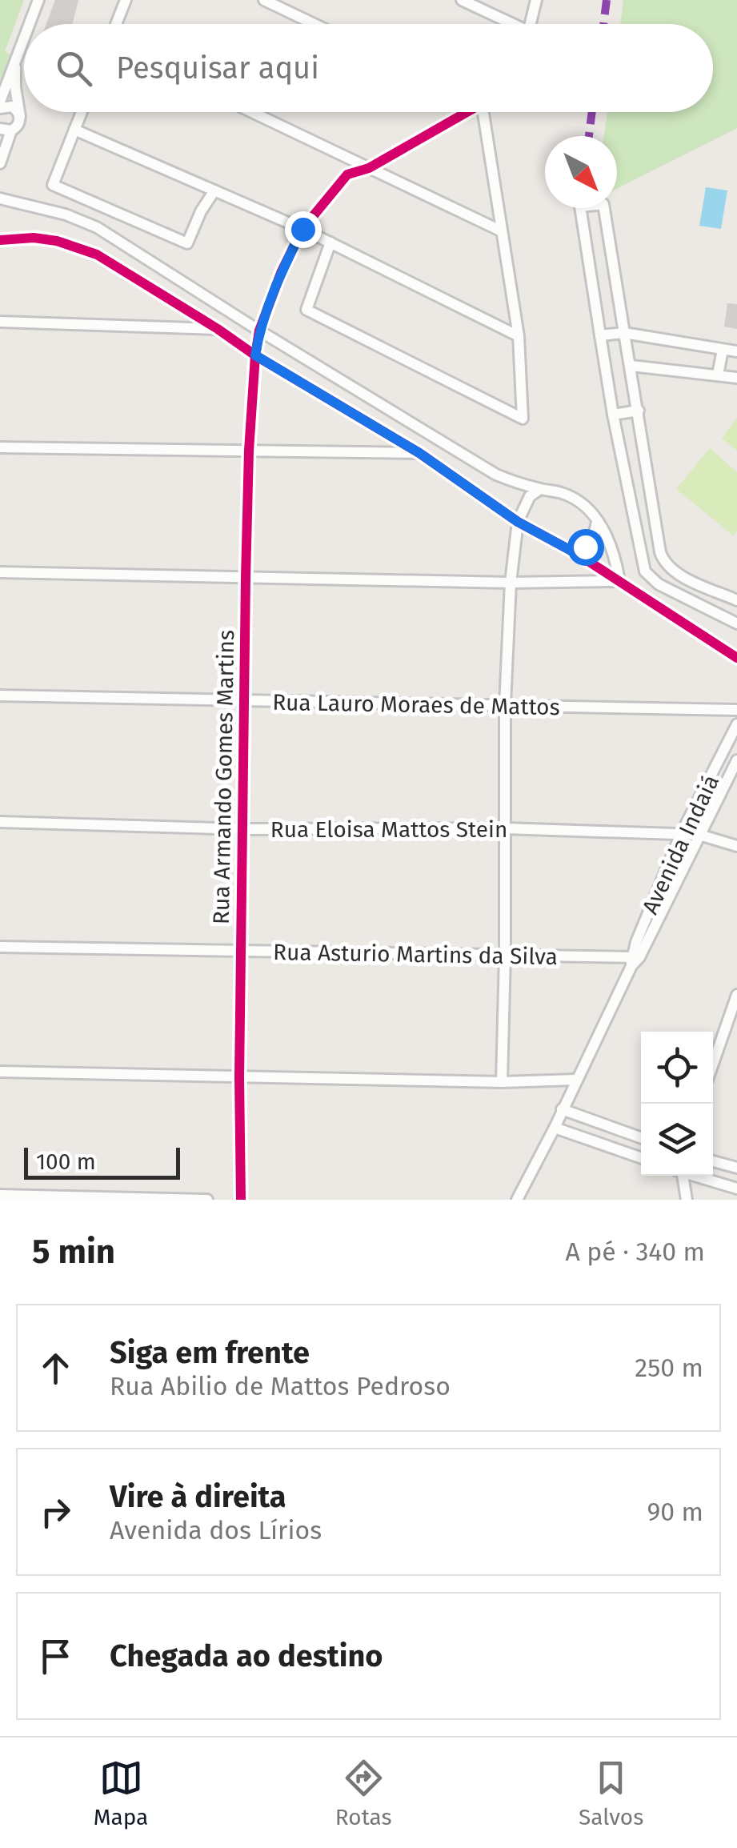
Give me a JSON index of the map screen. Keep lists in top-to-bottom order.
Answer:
{
  "streets": {
    "street": [
      "Rua Lauro Moraes de Mattos",
      "Rua Armando Gomes Martins",
      "Rua Eloisa Mattos Stein",
      "Avenida Indaiá",
      "Rua Asturio Martins da Silva"
    ]
  },
  "crossings": [
    ["Rua Lauro Moraes de Mattos", "Rua Armando Gomes Martins"],
    ["Rua Armando Gomes Martins", "Rua Eloisa Mattos Stein"],
    ["Rua Armando Gomes Martins", "Rua Asturio Martins da Silva"],
    ["Rua Eloisa Mattos Stein", "Avenida Indaiá"],
    ["Avenida Indaiá", "Rua Asturio Martins da Silva"]
  ],
  "scale_bar": "100 m",
  "north": "bottom right",
  "page": {
    "search": "Pesquisar aqui",
    "scale": "100 m",
    "heading": ["5 min", "A pé · 340 m"],
    "list": [
      ["Siga em frente", "Rua Abilio de Mattos Pedroso", "250 m"],
      ["Vire à direita", "Avenida dos Lírios", "90 m"],
      "Chegada ao destino"
    ],
    "nav": ["Mapa", "Rotas", "Salvos"]
  }
}
